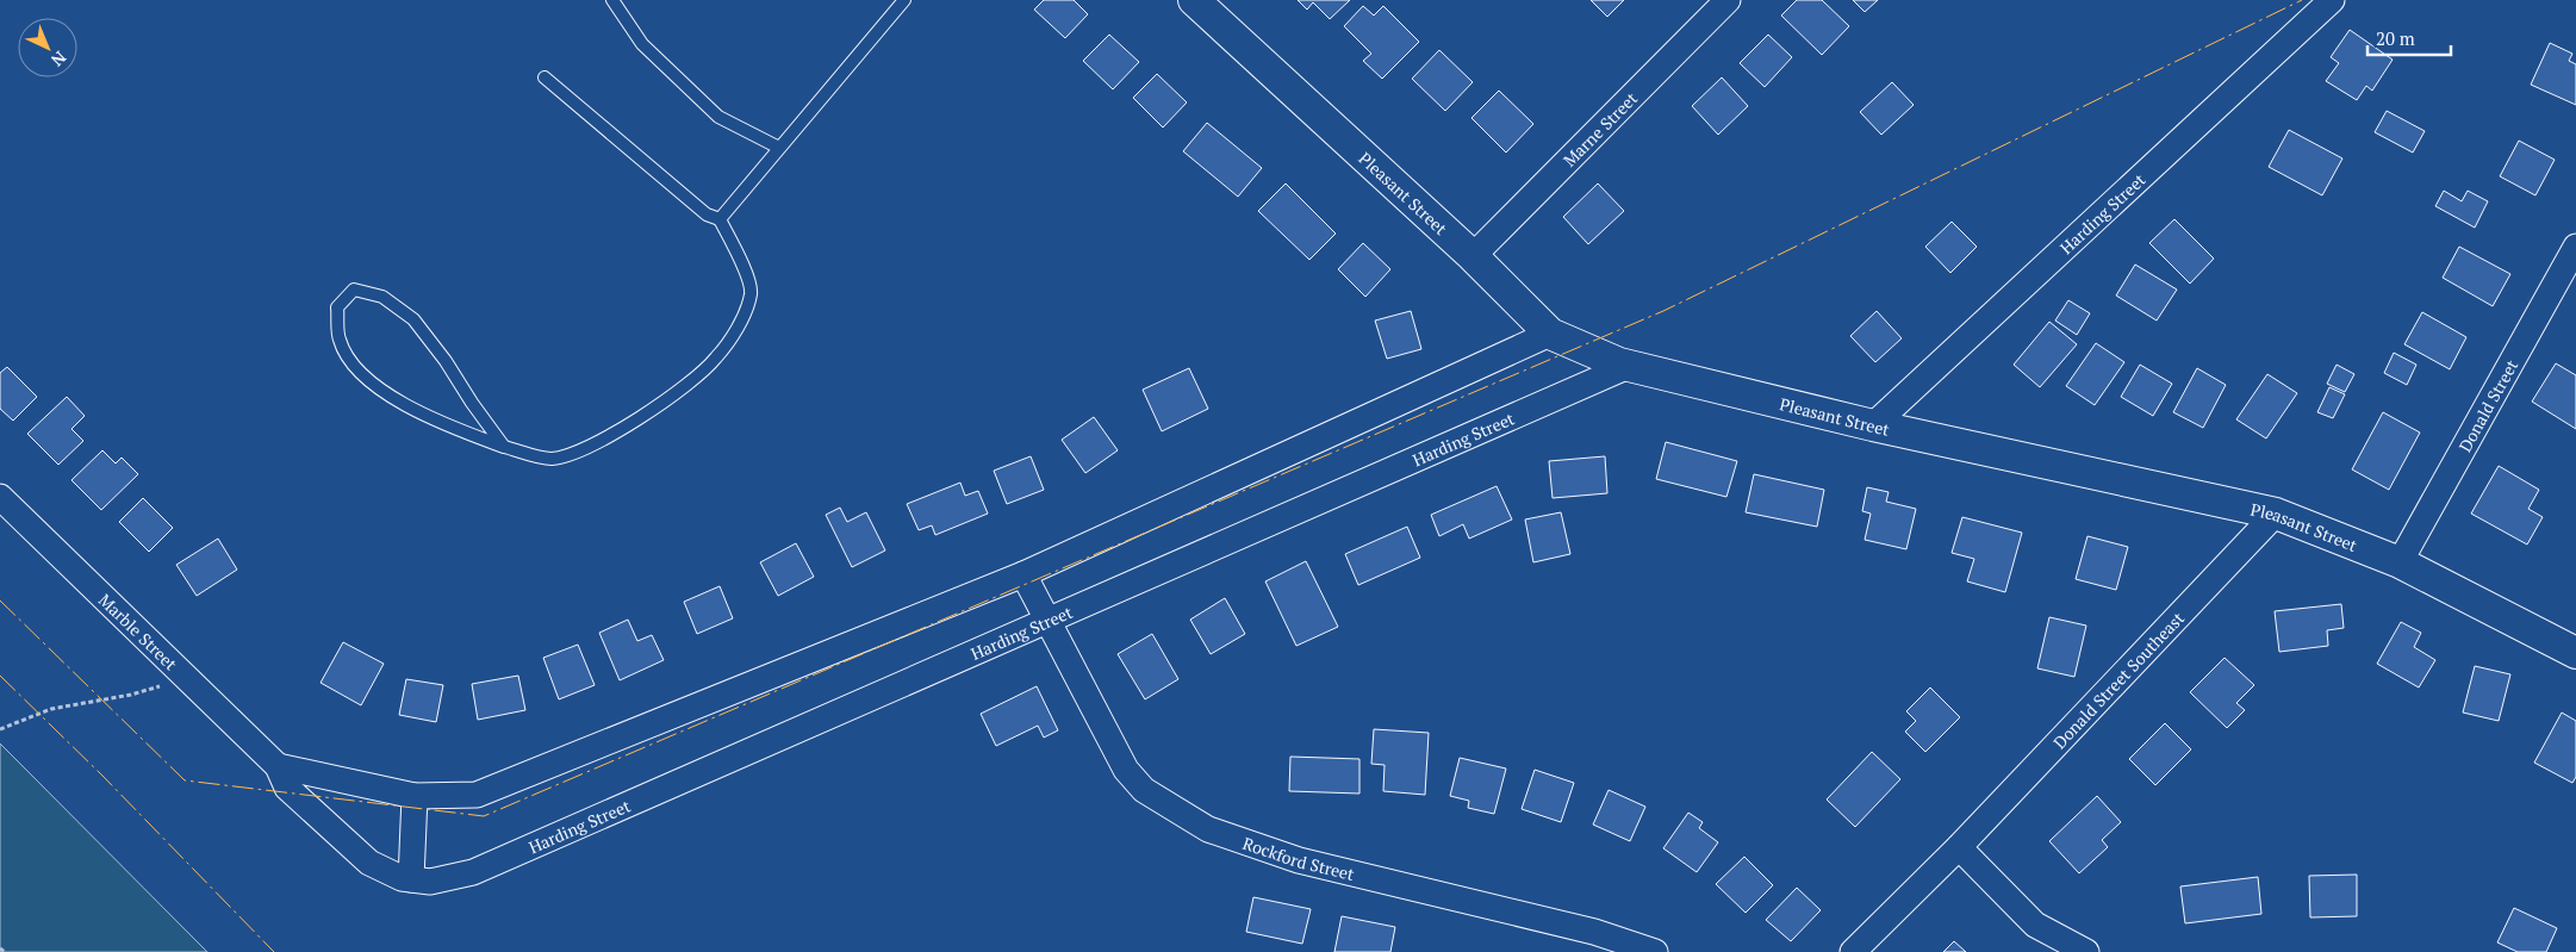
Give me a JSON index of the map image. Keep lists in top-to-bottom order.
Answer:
{
  "streets": {
    "street": [
      "Marne Street",
      "Pleasant Street",
      "Harding Street",
      "Donald Street",
      "Marble Street",
      "Donald Street Southeast",
      "Rockford Street"
    ]
  },
  "crossings": [
    ["Marne Street", "Pleasant Street"],
    ["Pleasant Street", "Harding Street"],
    ["Pleasant Street", "Donald Street"],
    ["Pleasant Street", "Donald Street Southeast"],
    ["Harding Street", "Marble Street"],
    ["Harding Street", "Rockford Street"]
  ],
  "scale_bar": "20 m",
  "north": "bottom right"
}
